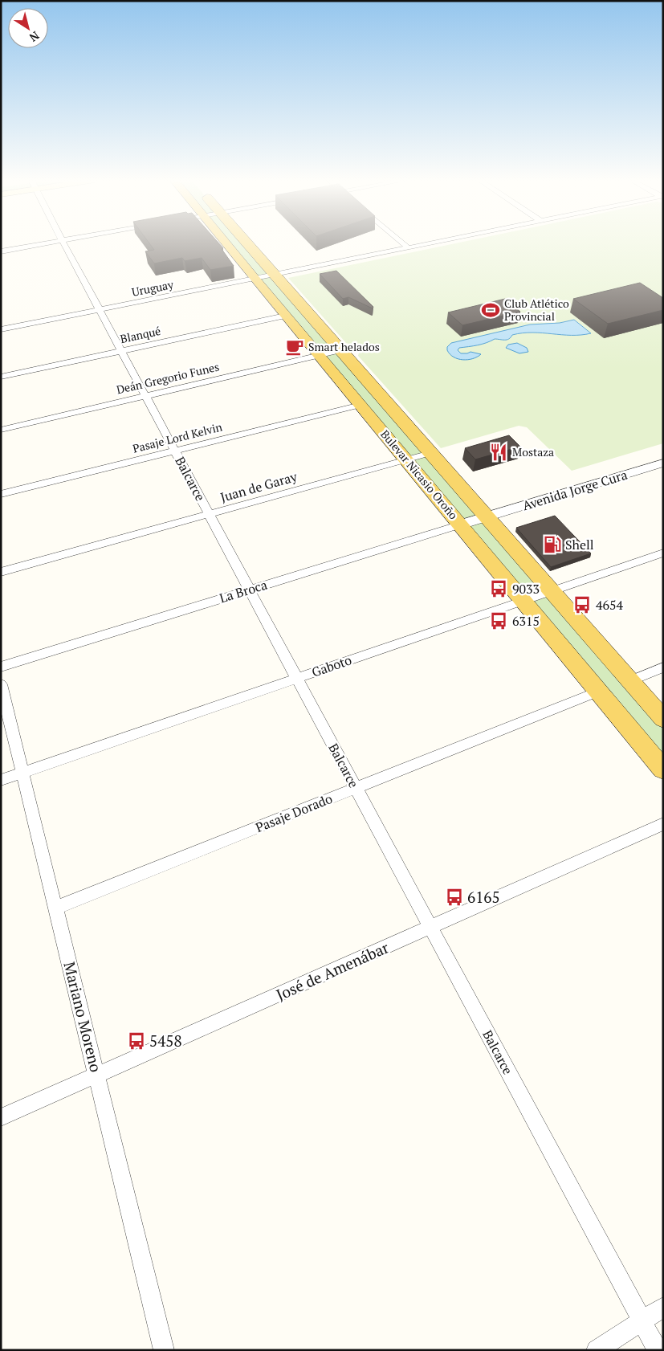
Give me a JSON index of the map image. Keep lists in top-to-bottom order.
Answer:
{
  "streets": {
    "main road": ["Bulevar Nicasio Oroño"],
    "street": [
      "Uruguay",
      "Blanqué",
      "Deán Gregorio Funes",
      "Pasaje Lord Kelvin",
      "Balcarce",
      "Juan de Garay",
      "Avenida Jorge Cura",
      "La Broca",
      "Gaboto",
      "Pasaje Dorado",
      "José de Amenábar",
      "Mariano Moreno"
    ]
  },
  "crossings": [
    ["Uruguay", "Bulevar Nicasio Oroño"],
    ["Uruguay", "Balcarce"],
    ["Blanqué", "Bulevar Nicasio Oroño"],
    ["Blanqué", "Balcarce"],
    ["Deán Gregorio Funes", "Bulevar Nicasio Oroño"],
    ["Deán Gregorio Funes", "Balcarce"],
    ["Pasaje Lord Kelvin", "Bulevar Nicasio Oroño"],
    ["Pasaje Lord Kelvin", "Balcarce"],
    ["Bulevar Nicasio Oroño", "Juan de Garay"],
    ["Bulevar Nicasio Oroño", "Avenida Jorge Cura"],
    ["Bulevar Nicasio Oroño", "La Broca"],
    ["Bulevar Nicasio Oroño", "Gaboto"],
    ["Bulevar Nicasio Oroño", "Pasaje Dorado"],
    ["Balcarce", "Juan de Garay"],
    ["Balcarce", "La Broca"],
    ["Balcarce", "Gaboto"],
    ["Balcarce", "Pasaje Dorado"],
    ["Balcarce", "José de Amenábar"],
    ["Avenida Jorge Cura", "La Broca"],
    ["Gaboto", "Mariano Moreno"],
    ["Pasaje Dorado", "Mariano Moreno"],
    ["José de Amenábar", "Mariano Moreno"]
  ],
  "places": {
    "sports": ["Club Atlético Provincial"],
    "cafe": ["Smart helados"],
    "restaurant": ["Mostaza"],
    "fuel station": ["Shell"],
    "bus stop": [
      "9033",
      "4654",
      "6315",
      "6165",
      "5458"
    ]
  },
  "north": "bottom right"
}
